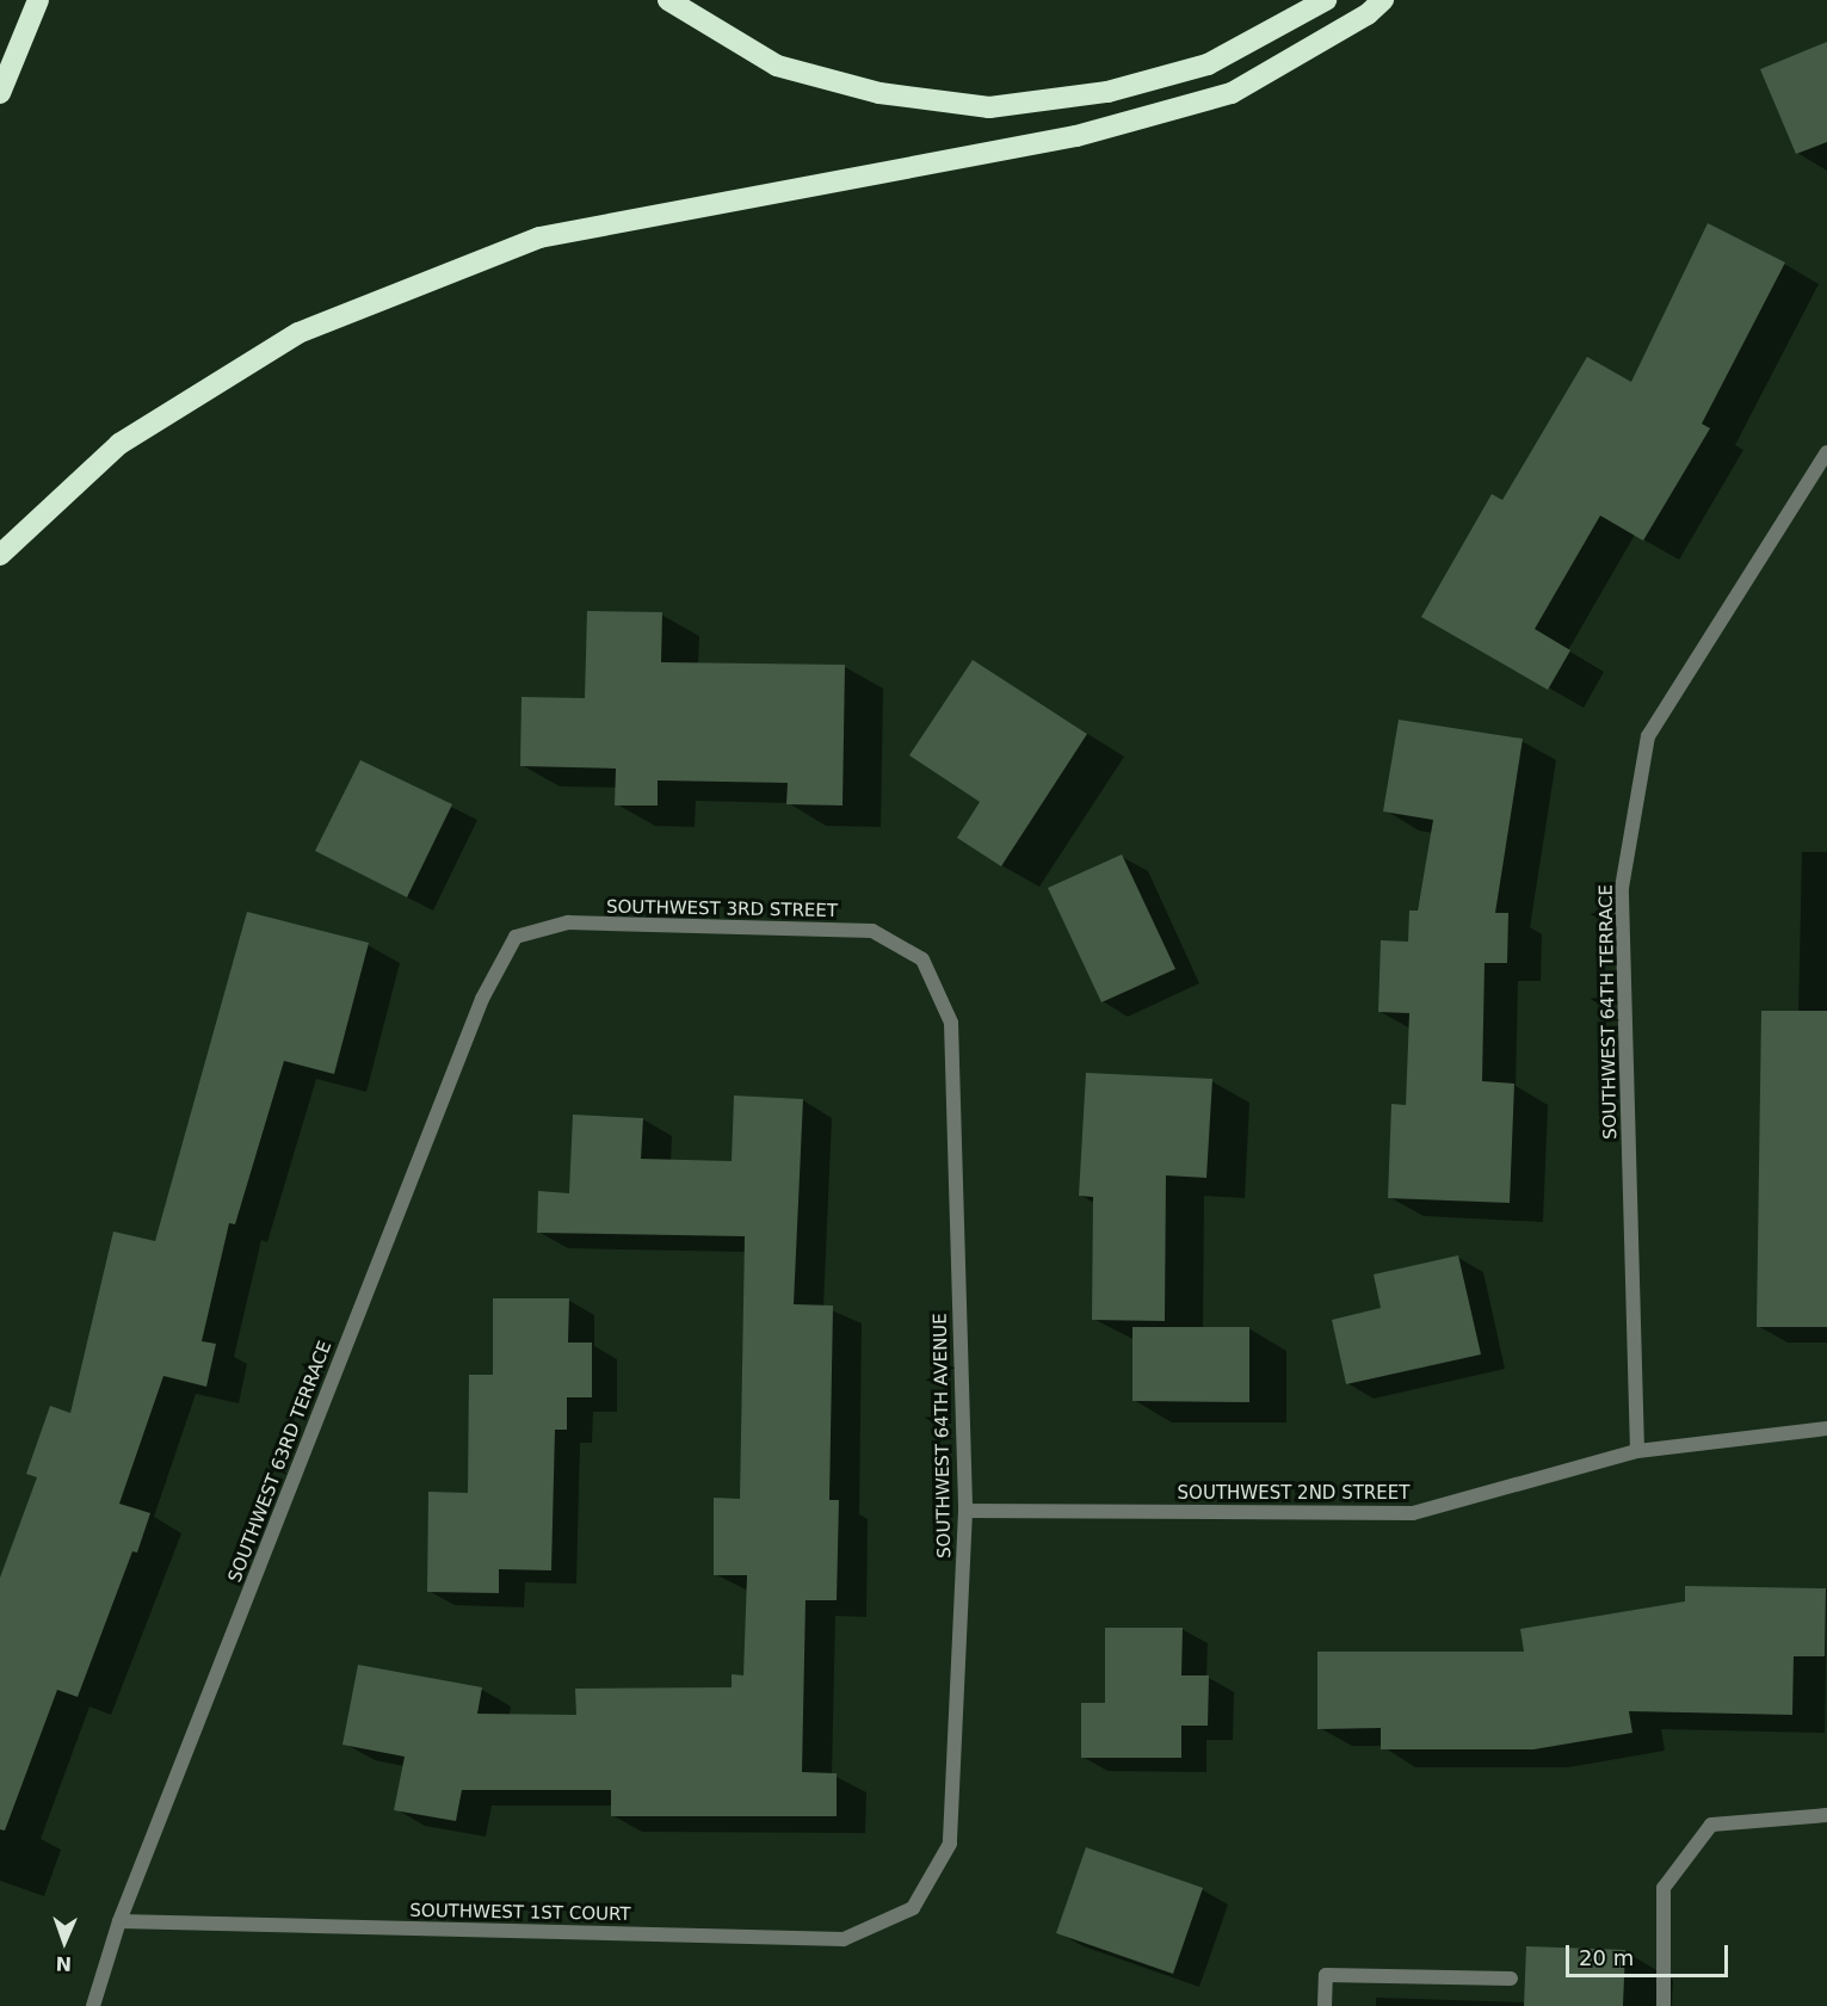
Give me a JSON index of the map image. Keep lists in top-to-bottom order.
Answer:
{
  "streets": {
    "street": [
      "SOUTHWEST 3RD STREET",
      "SOUTHWEST 64TH TERRACE",
      "SOUTHWEST 64TH AVENUE",
      "SOUTHWEST 63RD TERRACE",
      "SOUTHWEST 2ND STREET",
      "SOUTHWEST 1ST COURT"
    ]
  },
  "crossings": [
    ["SOUTHWEST 3RD STREET", "SOUTHWEST 64TH AVENUE"],
    ["SOUTHWEST 3RD STREET", "SOUTHWEST 63RD TERRACE"],
    ["SOUTHWEST 64TH TERRACE", "SOUTHWEST 2ND STREET"],
    ["SOUTHWEST 64TH AVENUE", "SOUTHWEST 2ND STREET"],
    ["SOUTHWEST 64TH AVENUE", "SOUTHWEST 1ST COURT"],
    ["SOUTHWEST 63RD TERRACE", "SOUTHWEST 1ST COURT"]
  ],
  "scale_bar": "20 m",
  "north": "bottom"
}
